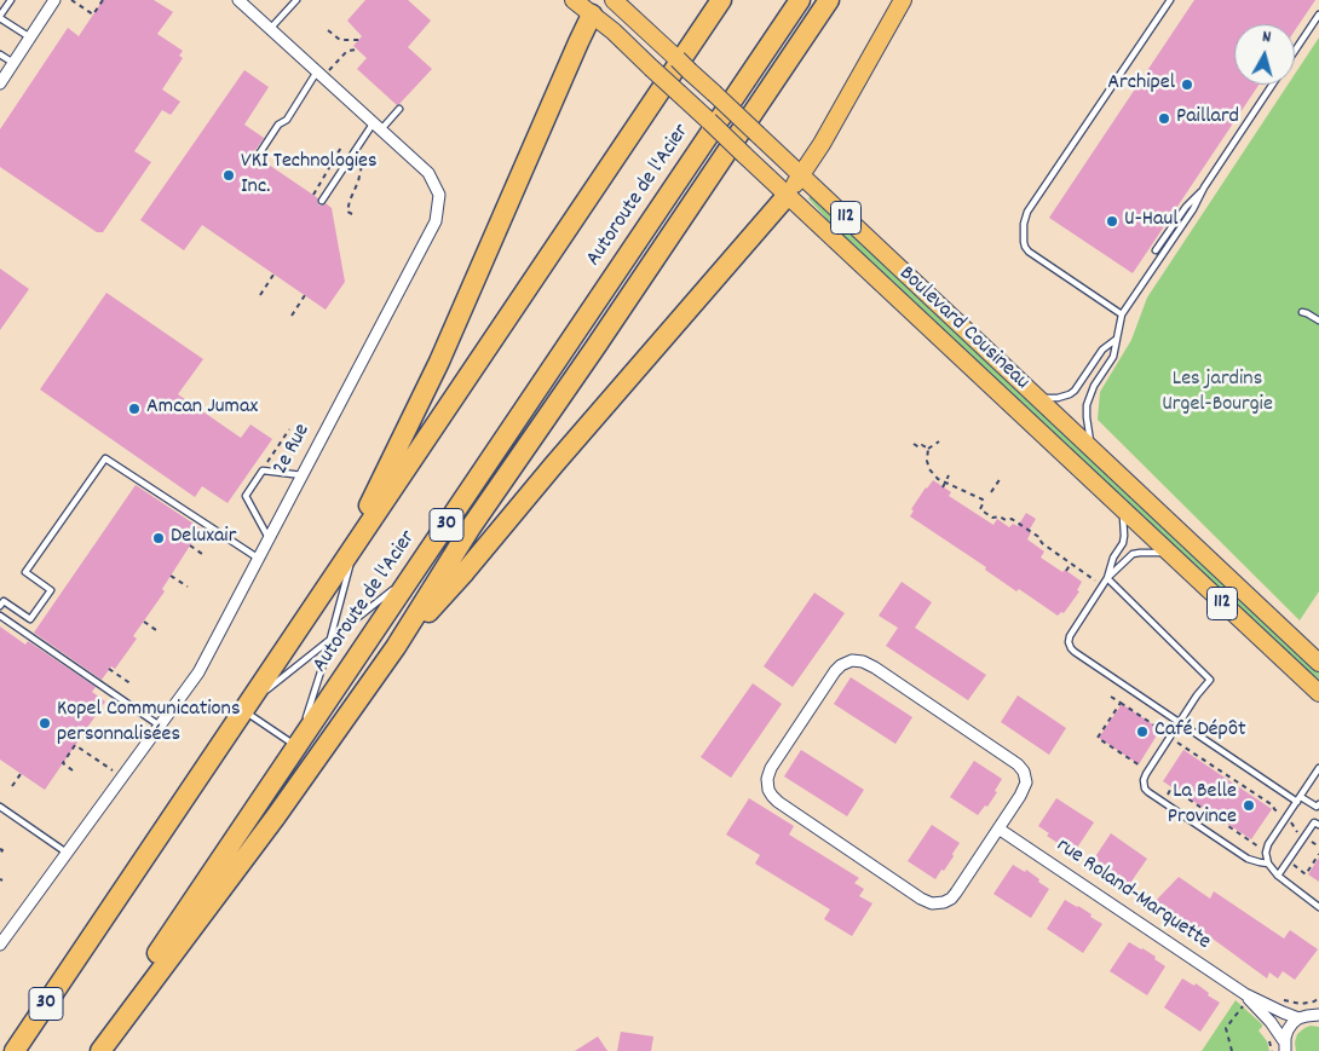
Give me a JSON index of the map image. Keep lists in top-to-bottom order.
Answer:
{
  "streets": {
    "highway": ["Autoroute de l'Acier", "30"],
    "main road": ["112", "Boulevard Cousineau"],
    "street": ["2e Rue", "rue Roland-Marquette"]
  },
  "parks": ["Les jardins Urgel-Bourgie"],
  "places": [
    "Archipel",
    "Paillard",
    "VKI Technologies Inc.",
    "U-Haul",
    "Amcan Jumax",
    "Deluxair",
    "Kopel Communications personnalisées",
    "Café Dépôt",
    "La Belle Province"
  ],
  "north": "top"
}
